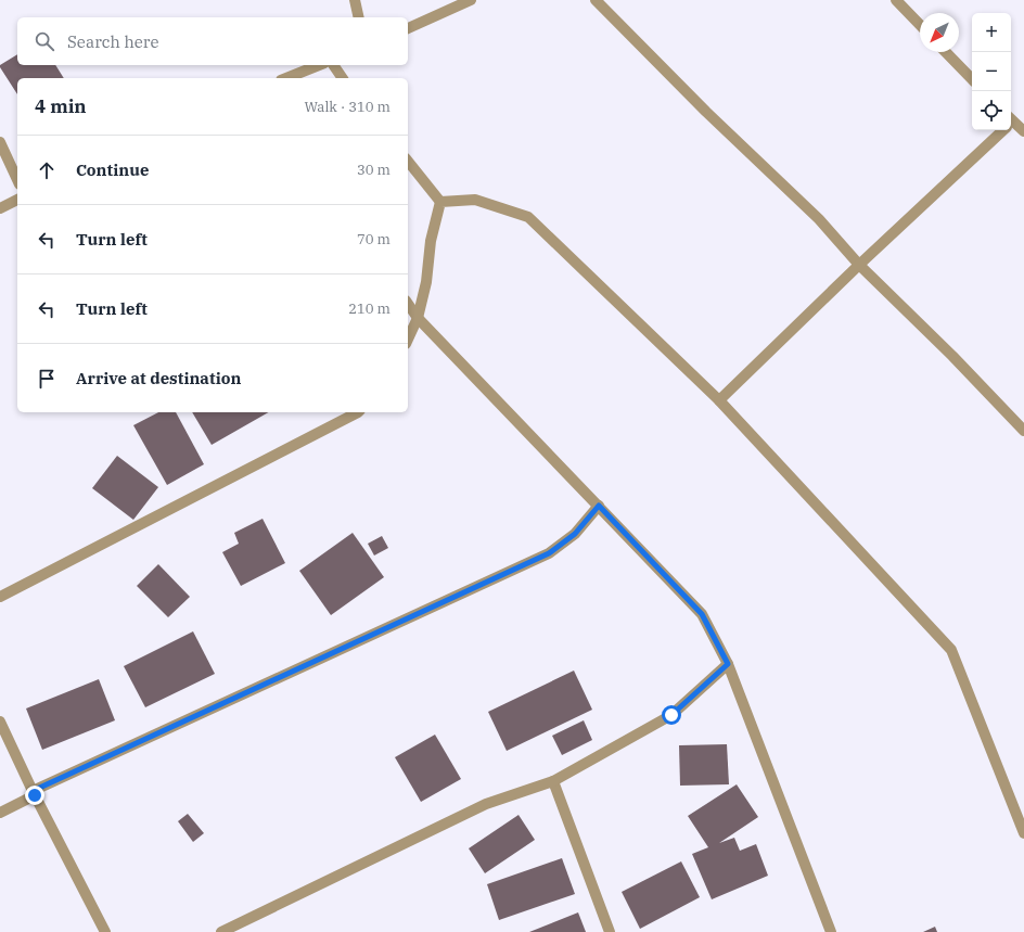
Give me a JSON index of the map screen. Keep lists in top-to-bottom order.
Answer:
{
  "north": "bottom left",
  "page": {
    "map_buttons": ["+", "−"],
    "search": "Search here",
    "heading": ["4 min", "Walk · 310 m"],
    "list": [
      ["Continue", "30 m"],
      ["Turn left", "70 m"],
      ["Turn left", "210 m"],
      "Arrive at destination"
    ]
  }
}
